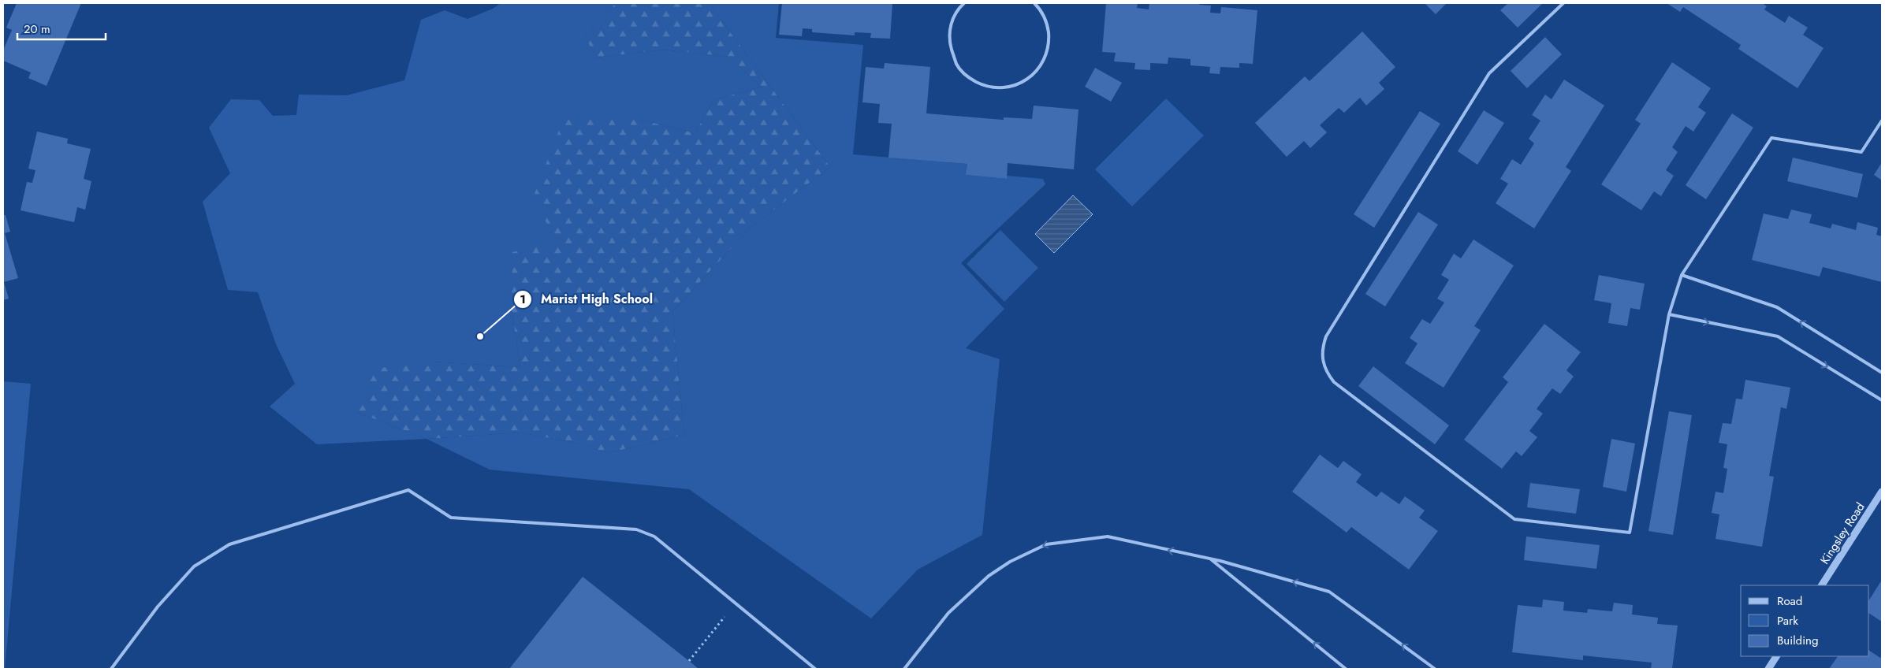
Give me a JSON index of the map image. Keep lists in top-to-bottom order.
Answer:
{
  "streets": {
    "street": ["Kingsley Road"]
  },
  "places": ["Marist High School"],
  "legend": ["Road", "Park", "Building"],
  "scale_bar": "20 m"
}
